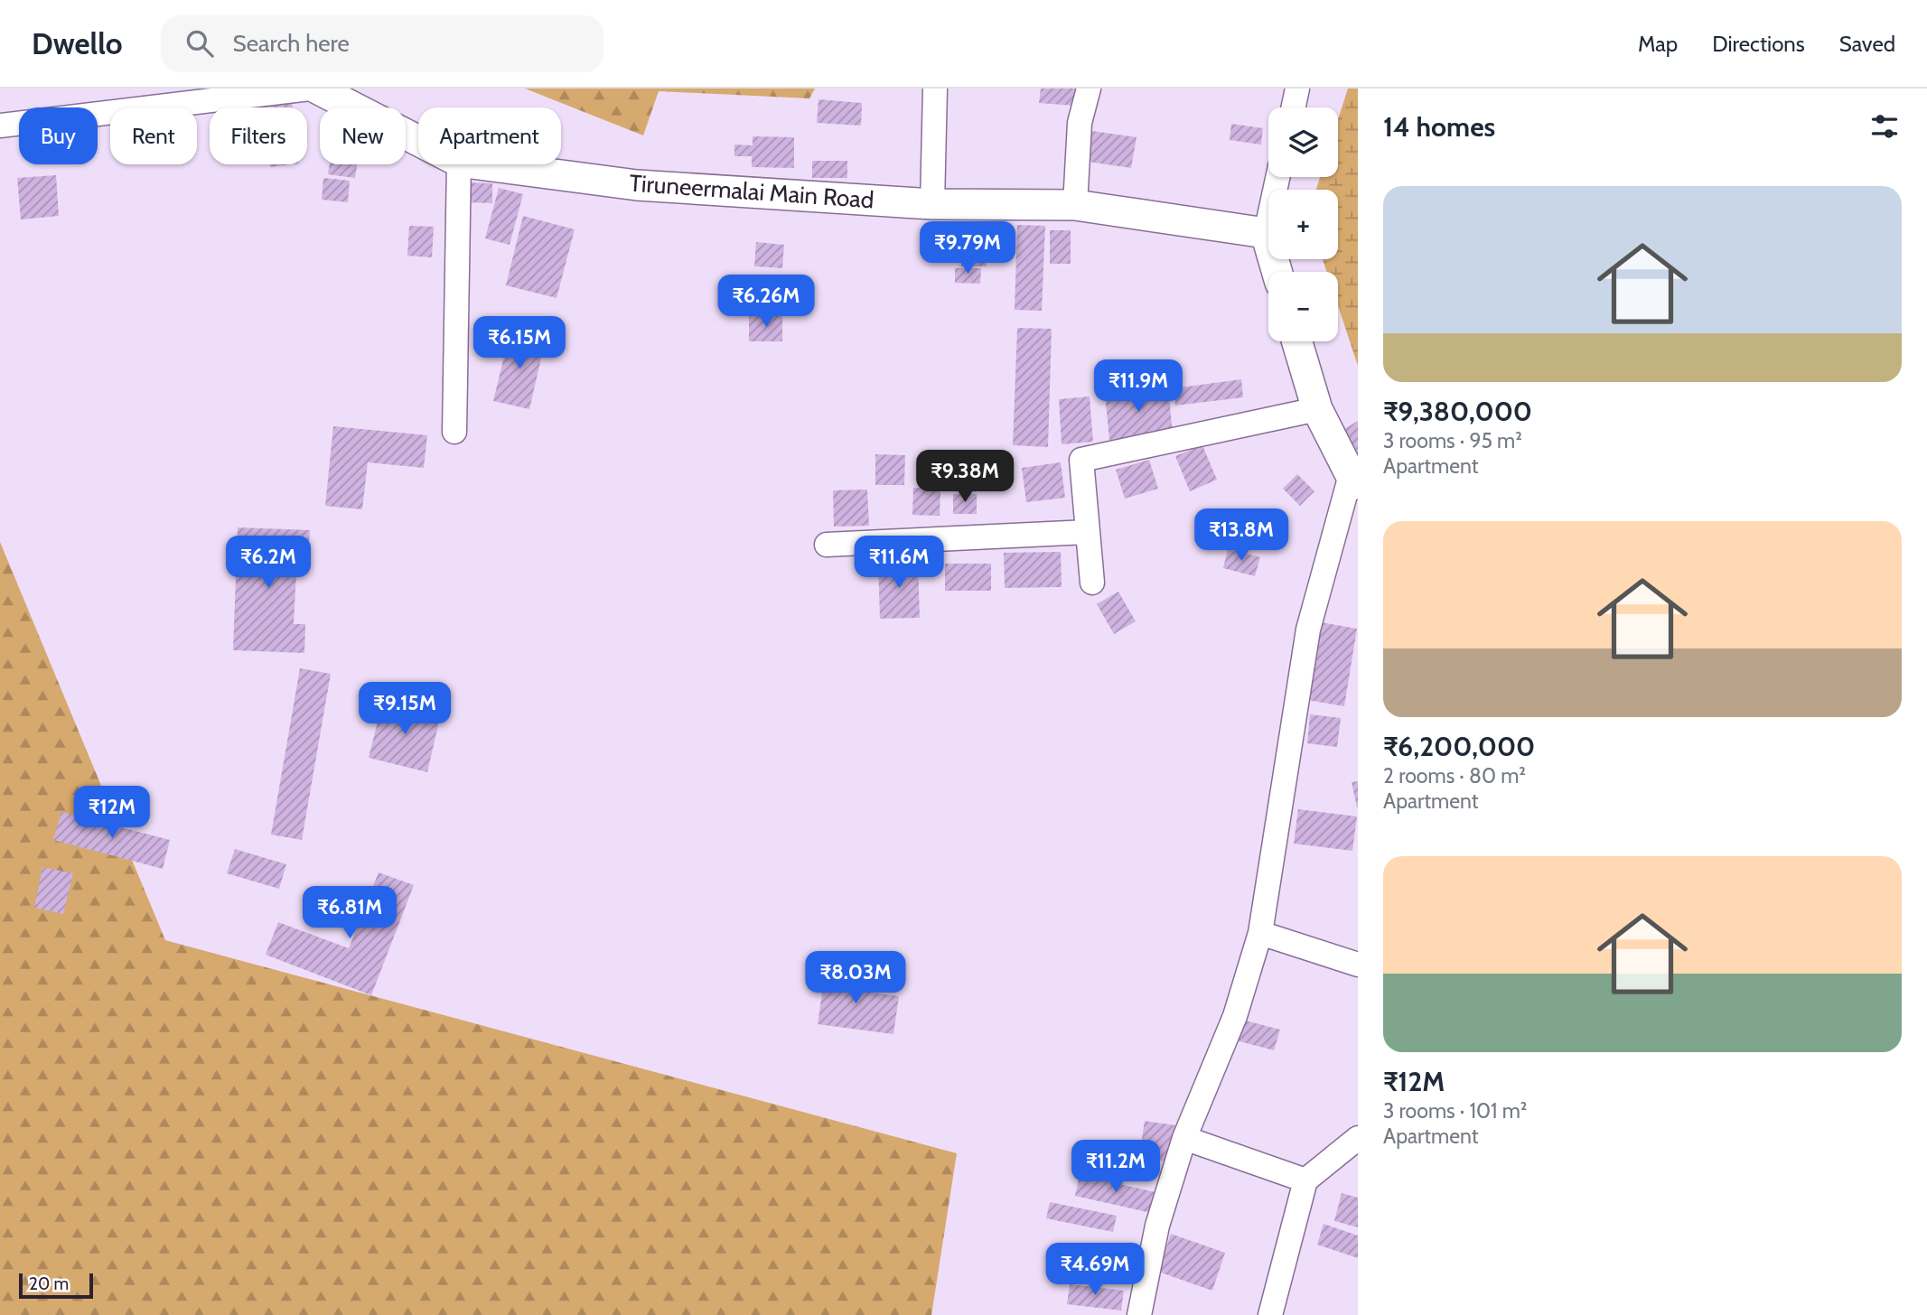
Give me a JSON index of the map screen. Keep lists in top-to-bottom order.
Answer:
{
  "streets": {
    "main road": ["Tiruneermalai Main Road"]
  },
  "scale_bar": "20 m",
  "page": {
    "header": "Dwello",
    "search": "Search here",
    "nav": ["Map", "Directions", "Saved"],
    "heading": "14 homes",
    "map_buttons": ["+", "−"],
    "chip": [
      "Buy",
      "Rent",
      "Filters",
      "New",
      "Apartment"
    ],
    "list": [
      {
        "name": "₹9,380,000",
        "note": "3 rooms · 95 m² · Apartment"
      },
      {
        "name": "₹6,200,000",
        "note": "2 rooms · 80 m² · Apartment"
      },
      {
        "name": "₹12M",
        "note": "3 rooms · 101 m² · Apartment"
      }
    ],
    "price": [
      "₹9.79M",
      "₹6.26M",
      "₹6.15M",
      "₹11.9M",
      "₹9.38M",
      "₹13.8M",
      "₹6.2M",
      "₹11.6M",
      "₹9.15M",
      "₹12M",
      "₹6.81M",
      "₹8.03M",
      "₹11.2M",
      "₹4.69M"
    ],
    "scale": "20 m"
  }
}
